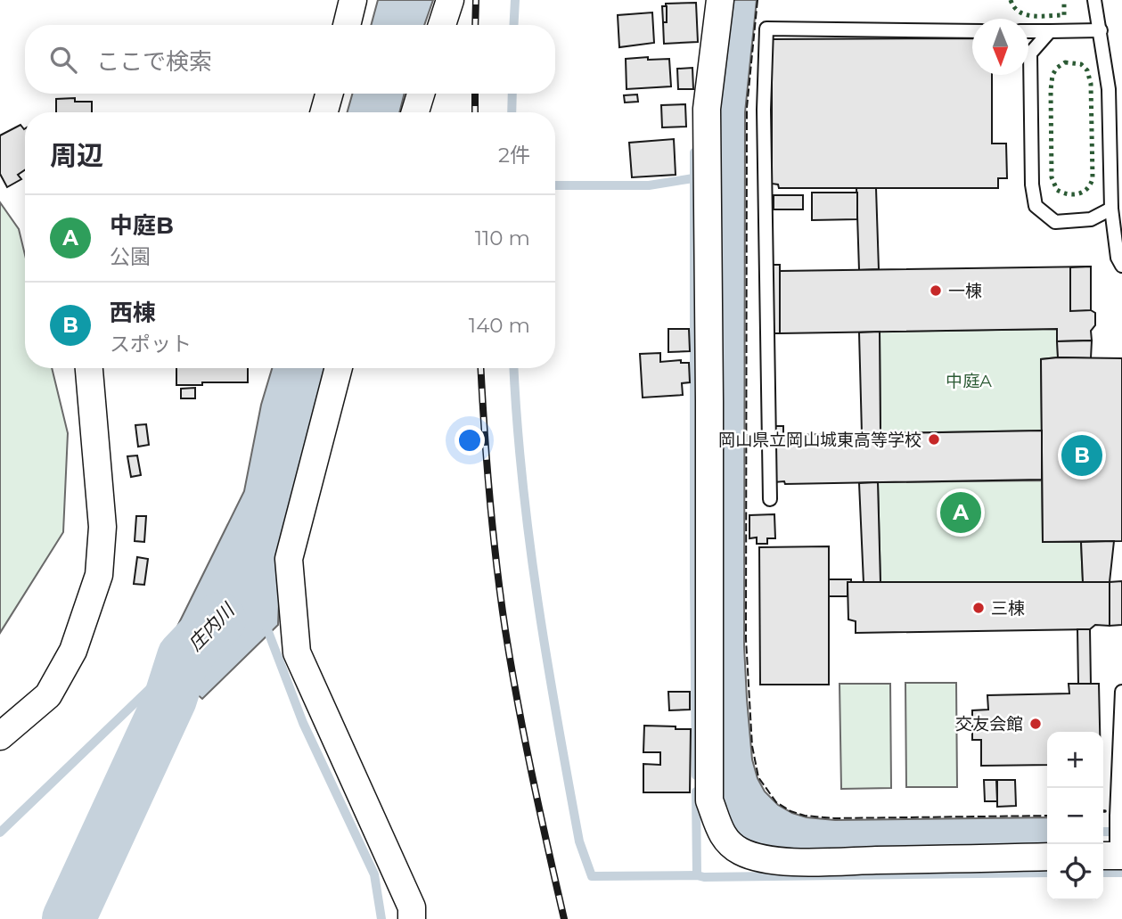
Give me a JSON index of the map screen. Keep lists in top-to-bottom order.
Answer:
{
  "water": ["庄内川"],
  "parks": ["中庭A"],
  "places": [
    "一棟",
    "岡山県立岡山城東高等学校",
    "三棟",
    "交友会館"
  ],
  "north": "bottom",
  "page": {
    "search": "ここで検索",
    "heading": ["周辺", "2件"],
    "list": [
      {
        "mark": "A",
        "name": "中庭B",
        "note": "公園",
        "value": "110 m"
      },
      {
        "mark": "B",
        "name": "西棟",
        "note": "スポット",
        "value": "140 m"
      }
    ],
    "pins": ["B", "A"],
    "map_buttons": ["+", "−"]
  }
}
